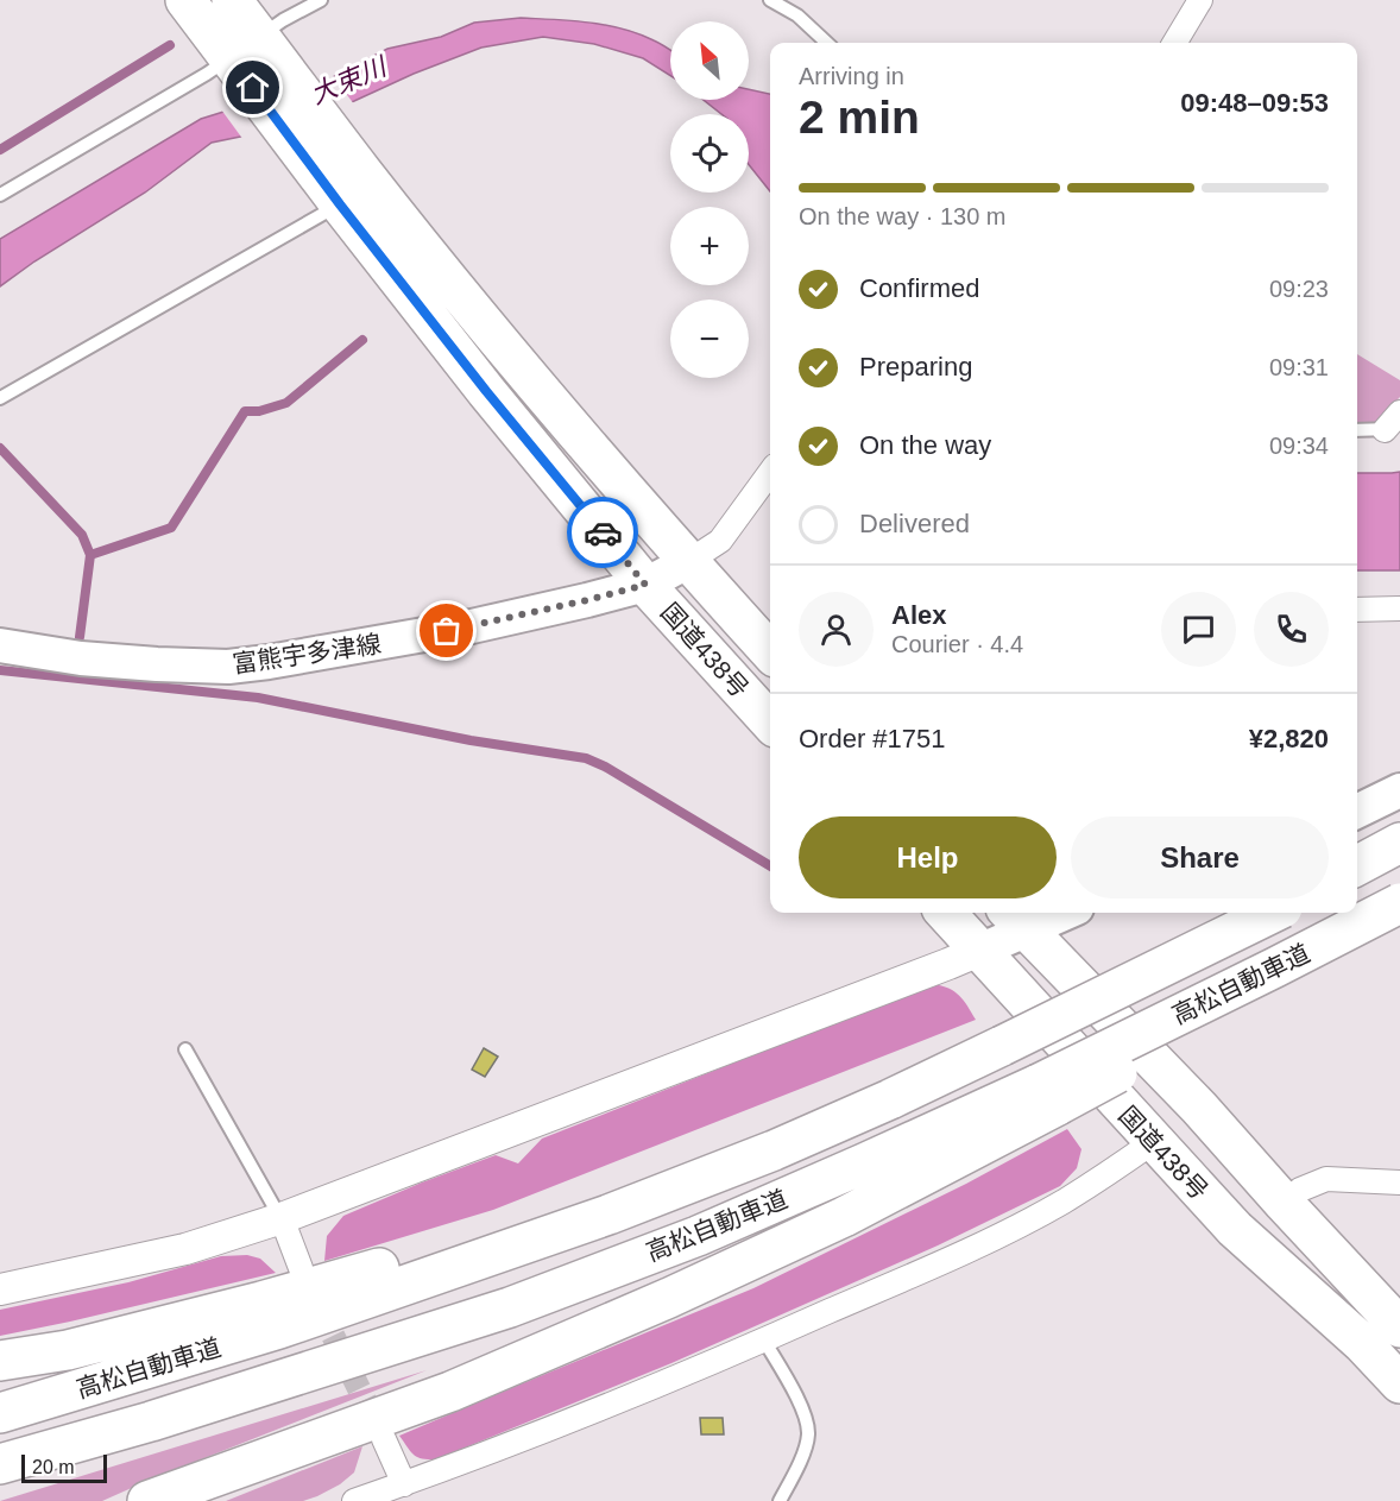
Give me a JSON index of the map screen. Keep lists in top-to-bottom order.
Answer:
{
  "streets": {
    "highway": ["国道438号", "高松自動車道"],
    "main road": ["富熊宇多津線"]
  },
  "crossings": [
    ["国道438号", "富熊宇多津線"]
  ],
  "water": ["大束川"],
  "scale_bar": "20 m",
  "north": "top left",
  "page": {
    "map_buttons": ["+", "−"],
    "heading": ["2 min", "Arriving in", "09:48–09:53"],
    "panel": [
      "Alex",
      "Courier · 4.4",
      "Order #1751",
      "¥2,820"
    ],
    "bar": "On the way · 130 m",
    "list": [
      ["Confirmed", "09:23"],
      ["Preparing", "09:31"],
      ["On the way", "09:34"],
      "Delivered"
    ],
    "buttons": ["Help", "Share"],
    "scale": "20 m"
  }
}
